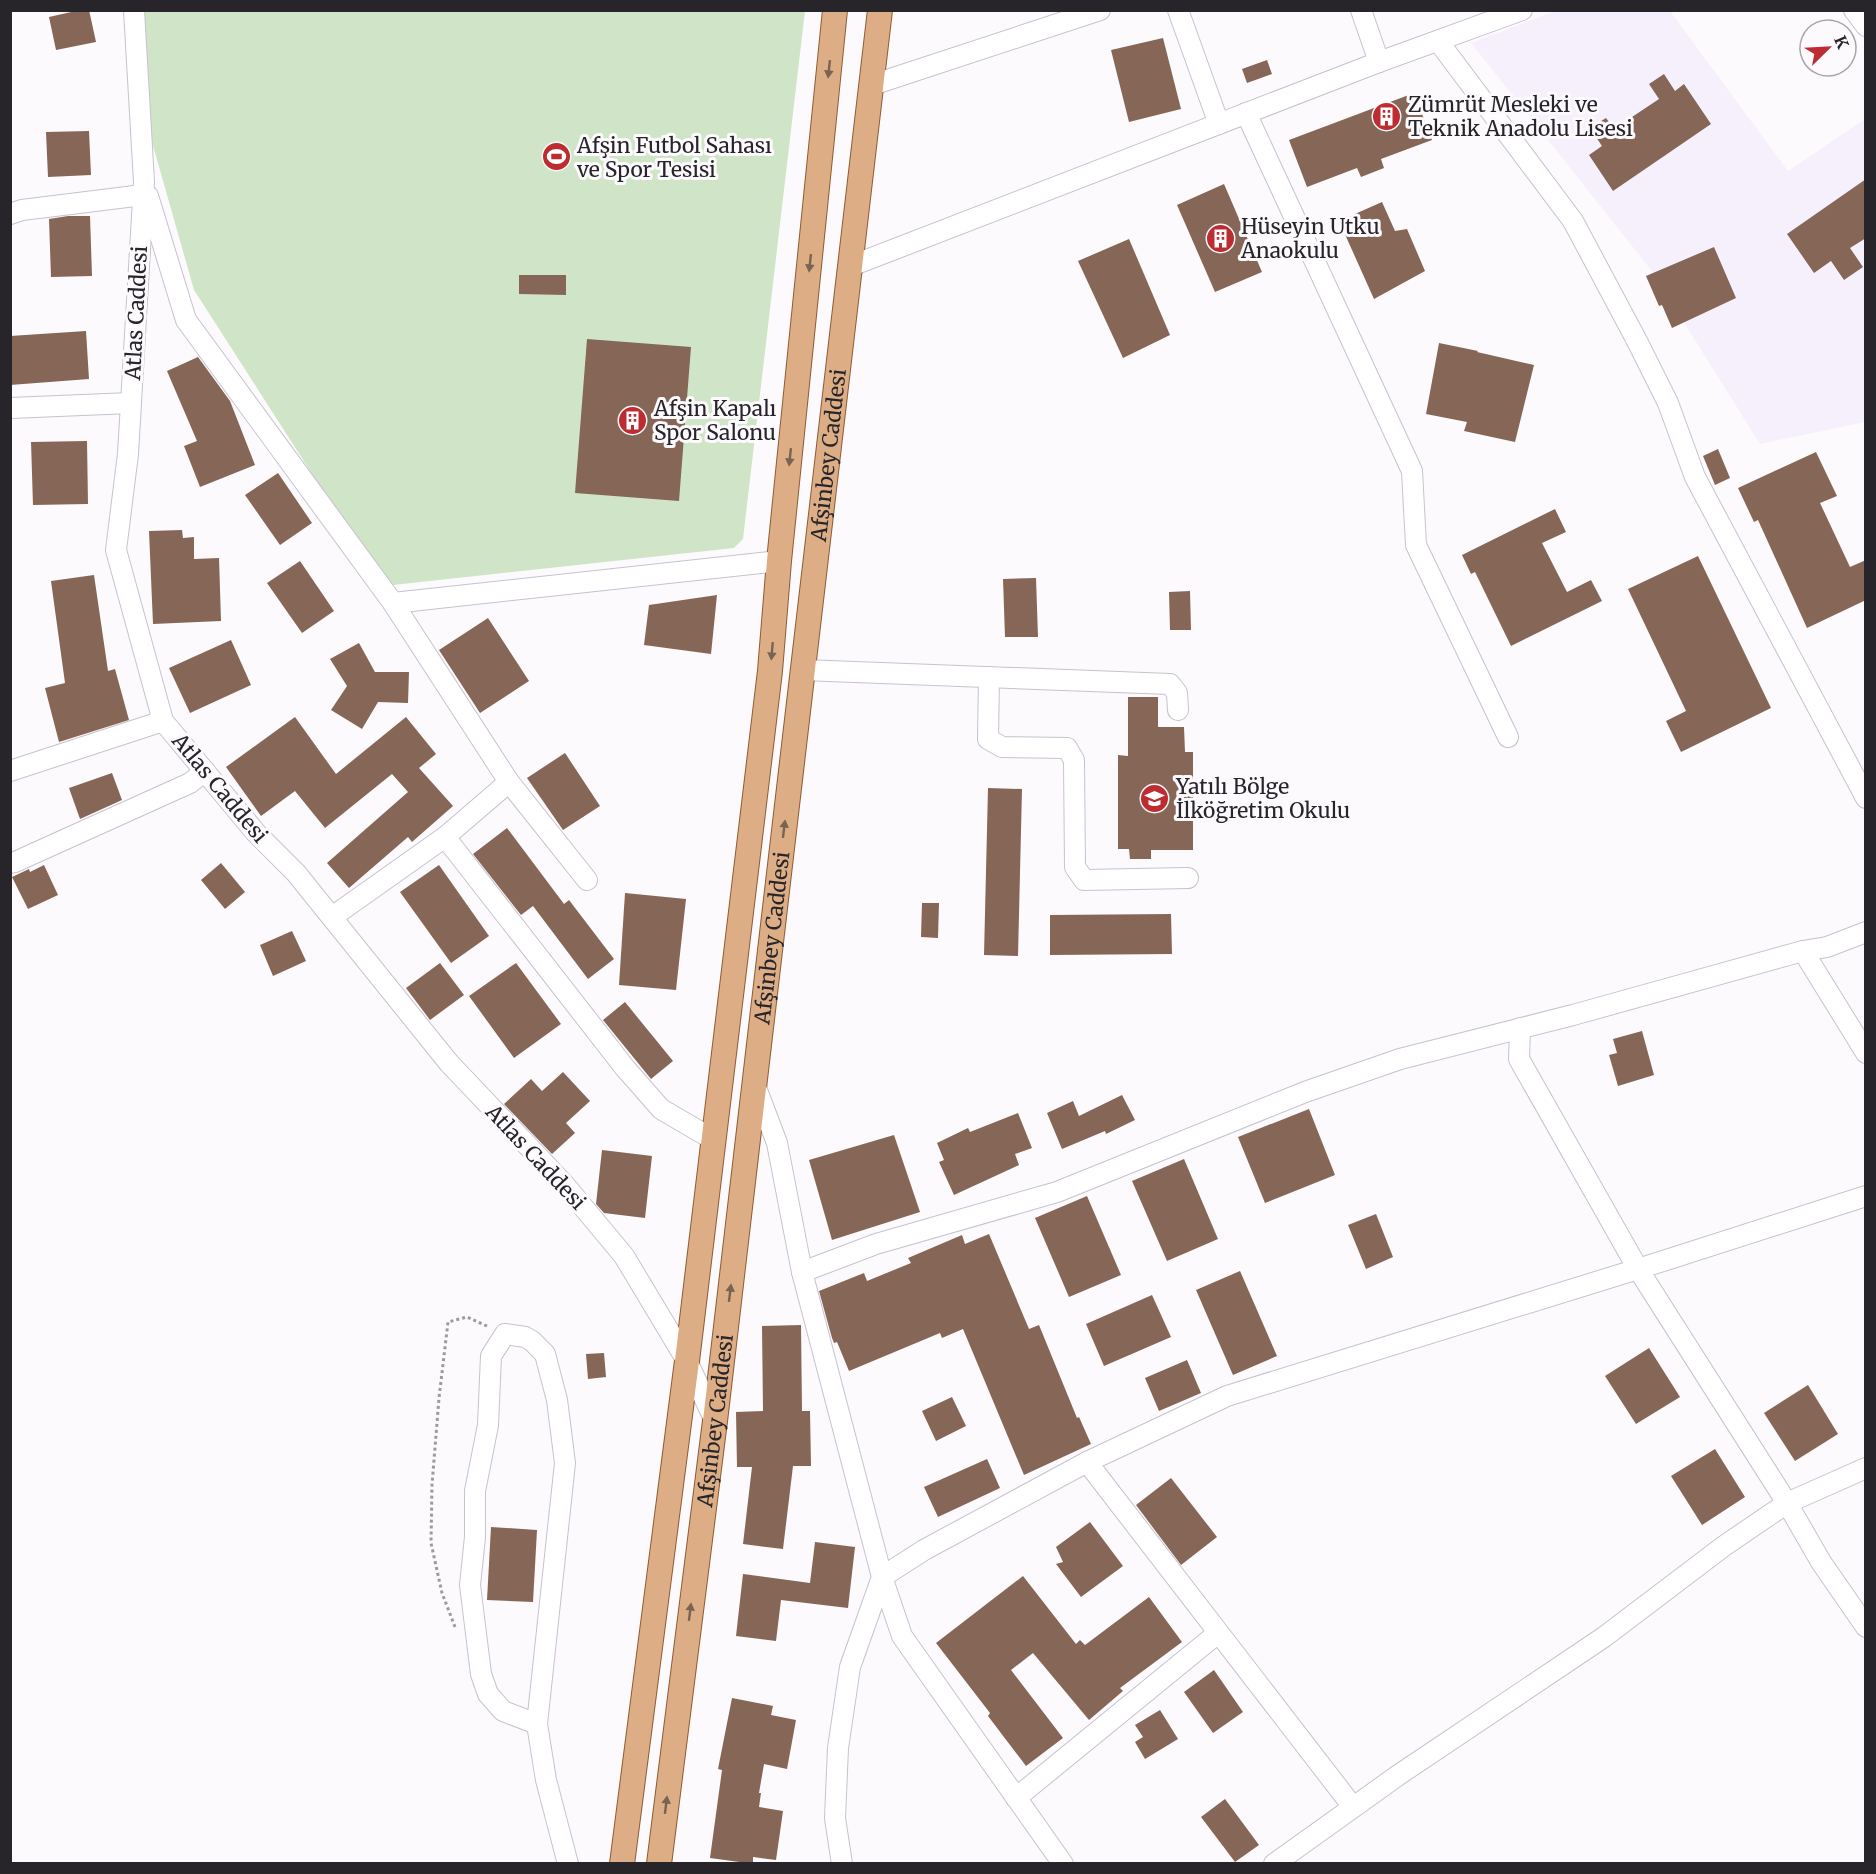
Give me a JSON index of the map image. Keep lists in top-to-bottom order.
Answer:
{
  "streets": {
    "main road": ["Afşinbey Caddesi"],
    "street": ["Atlas Caddesi"]
  },
  "crossings": [
    ["Atlas Caddesi", "Afşinbey Caddesi"]
  ],
  "places": {
    "building": ["Zümrüt Mesleki ve Teknik Anadolu Lisesi", "Hüseyin Utku Anaokulu", "Afşin Kapalı Spor Salonu"],
    "sports": ["Afşin Futbol Sahası ve Spor Tesisi"],
    "school or university": ["Yatılı Bölge İlköğretim Okulu"]
  },
  "north": "top right"
}
